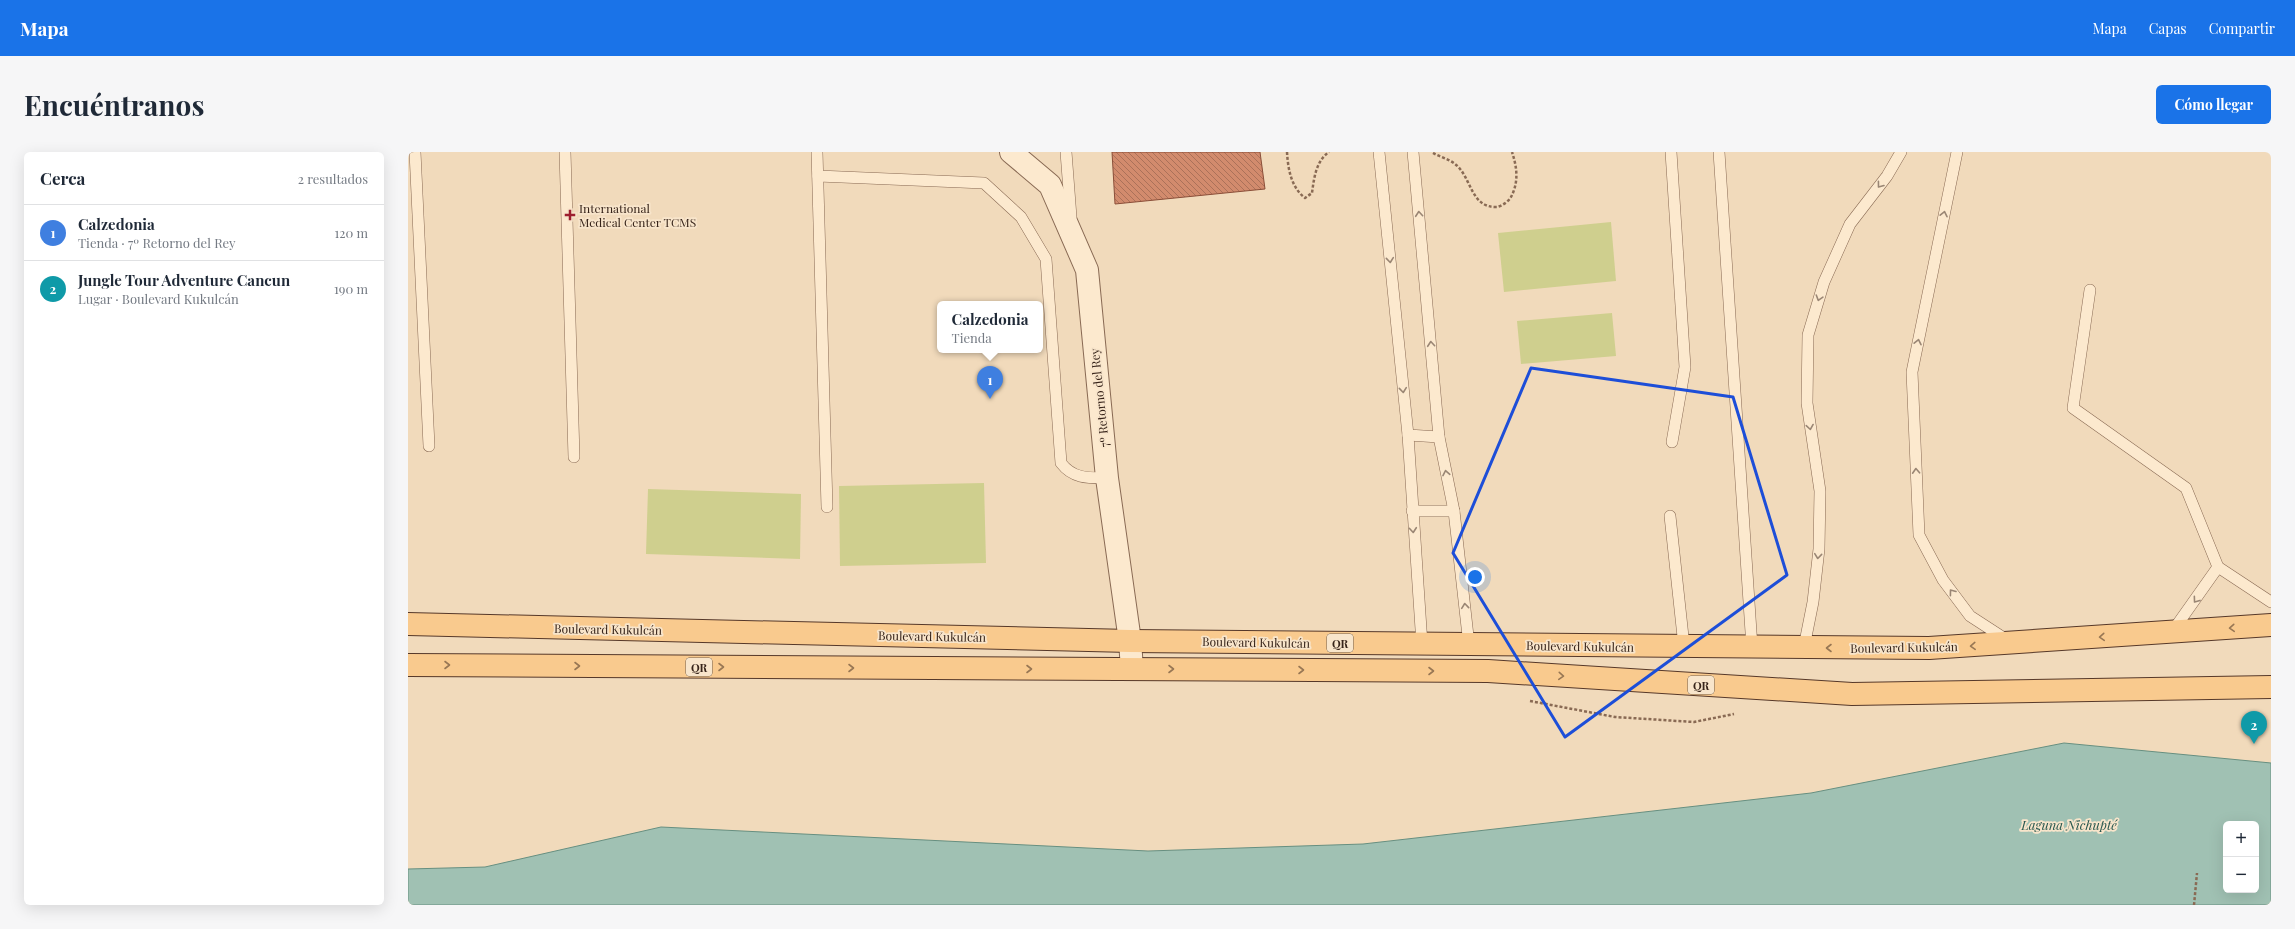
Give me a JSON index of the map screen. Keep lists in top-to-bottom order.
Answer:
{
  "streets": {
    "main road": ["Boulevard Kukulcán", "QR"],
    "street": ["7º Retorno del Rey"]
  },
  "crossings": [
    ["7º Retorno del Rey", "Boulevard Kukulcán"],
    ["7º Retorno del Rey", "QR"]
  ],
  "water": ["Laguna Nichupté"],
  "places": {
    "health": ["International Medical Center TCMS"]
  },
  "page": {
    "header": "Mapa",
    "nav": ["Mapa", "Capas", "Compartir"],
    "buttons": "Cómo llegar",
    "title": "Encuéntranos",
    "heading": ["Cerca", "2 resultados"],
    "list": [
      {
        "mark": "1",
        "name": "Calzedonia",
        "note": "Tienda · 7º Retorno del Rey",
        "value": "120 m"
      },
      {
        "mark": "2",
        "name": "Jungle Tour Adventure Cancun",
        "note": "Lugar · Boulevard Kukulcán",
        "value": "190 m"
      }
    ],
    "popup": ["Calzedonia", "Tienda"],
    "pins": ["1", "2"],
    "map_buttons": ["+", "−"]
  }
}
